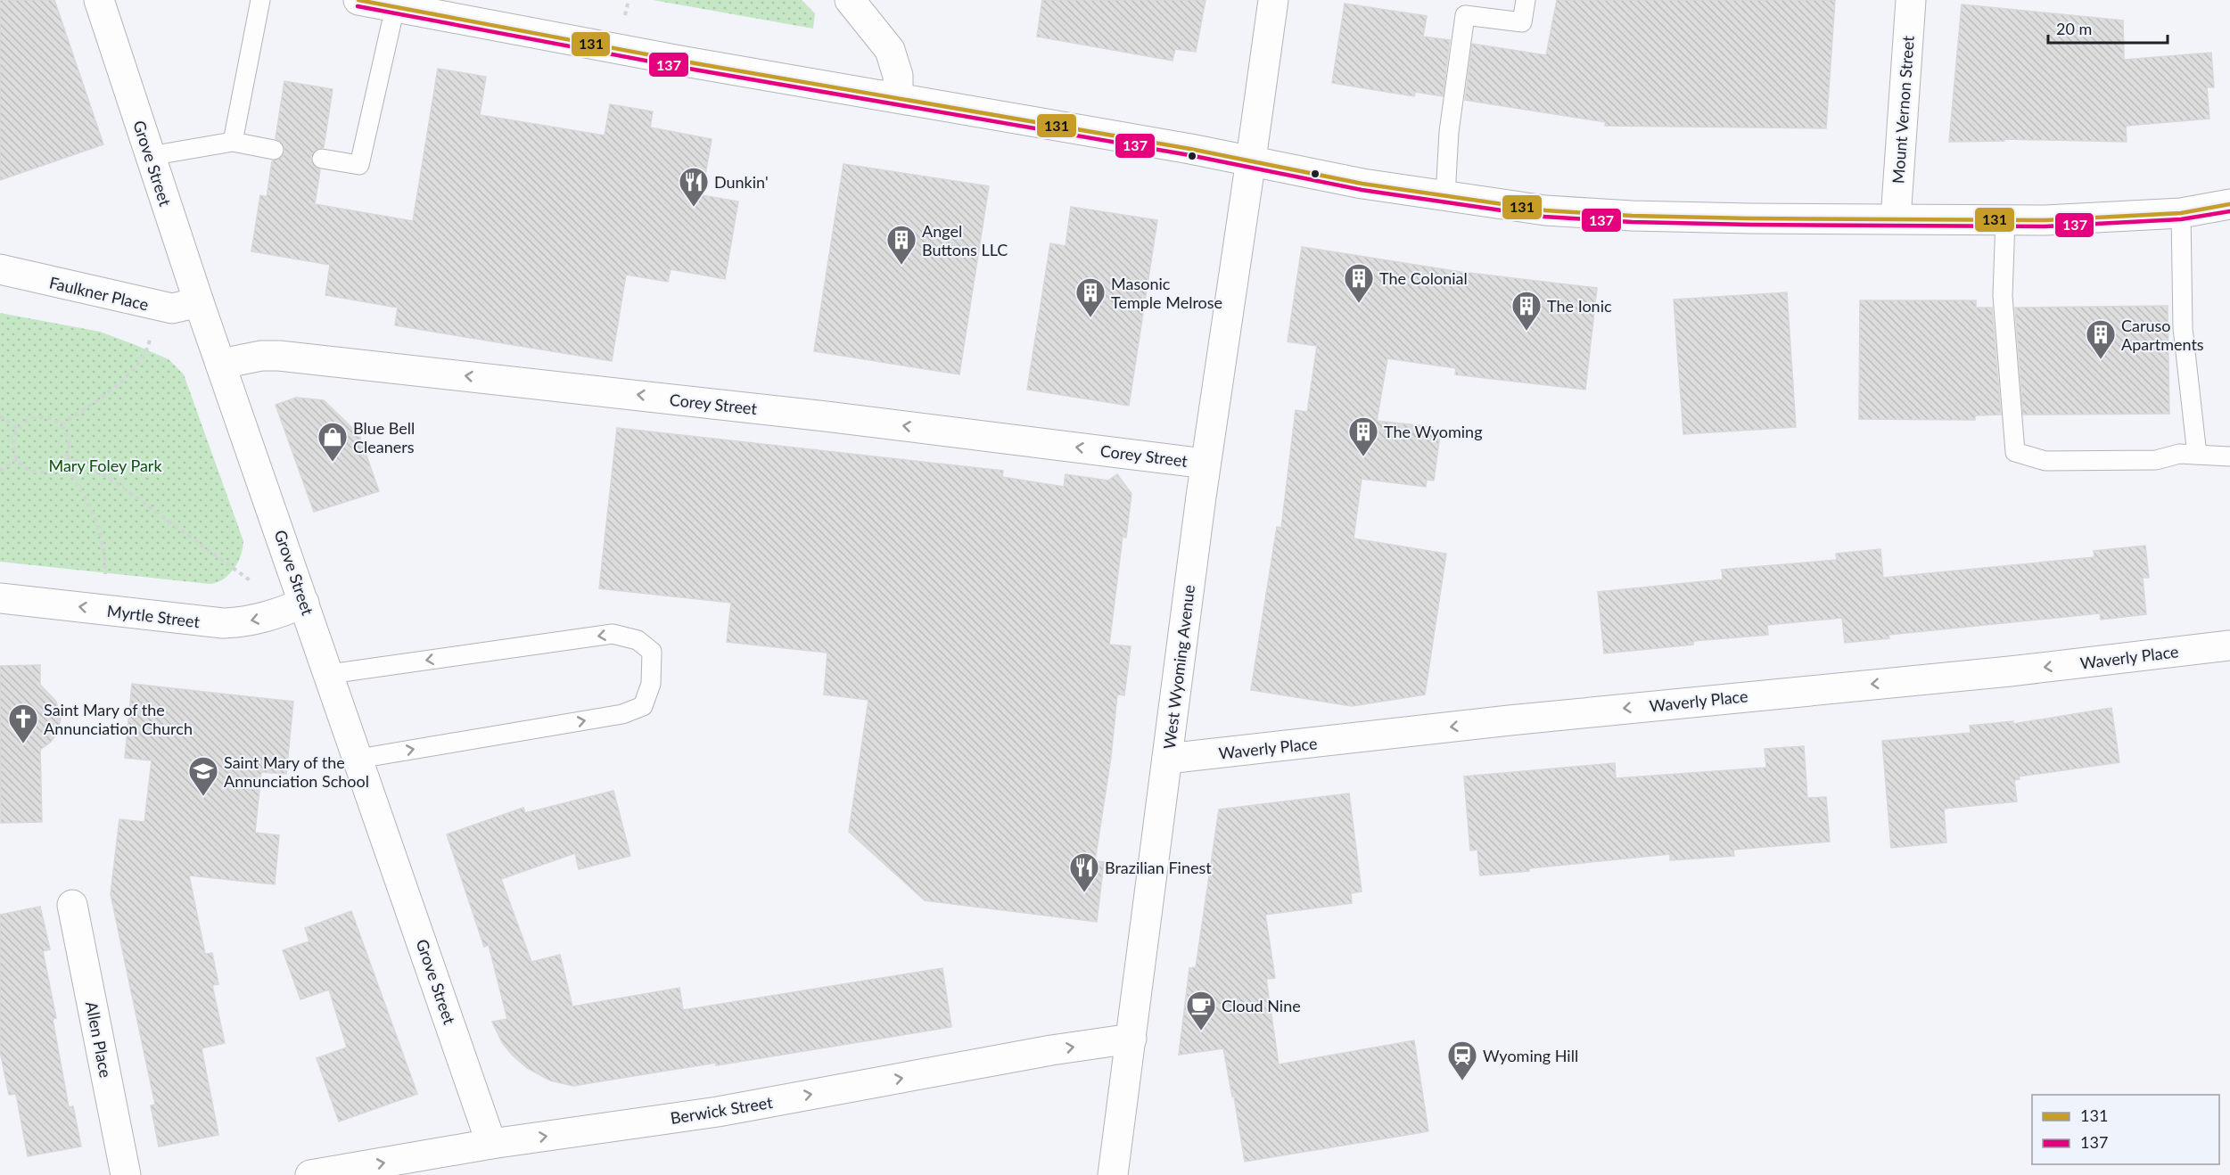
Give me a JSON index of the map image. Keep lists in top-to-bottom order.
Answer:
{
  "streets": {
    "street": [
      "Mount Vernon Street",
      "Grove Street",
      "Faulkner Place",
      "Corey Street",
      "Myrtle Street",
      "Waverly Place",
      "West Wyoming Avenue",
      "Allen Place",
      "Berwick Street"
    ]
  },
  "crossings": [
    ["Grove Street", "Faulkner Place"],
    ["Grove Street", "Corey Street"],
    ["Grove Street", "Myrtle Street"],
    ["Grove Street", "Berwick Street"],
    ["Corey Street", "West Wyoming Avenue"],
    ["Waverly Place", "West Wyoming Avenue"],
    ["West Wyoming Avenue", "Berwick Street"]
  ],
  "one_way": [
    "Corey Street",
    "Myrtle Street",
    "Waverly Place",
    "Berwick Street"
  ],
  "parks": ["Mary Foley Park"],
  "places": {
    "restaurant": ["Dunkin'", "Brazilian Finest"],
    "building": [
      "Angel Buttons LLC",
      "The Colonial",
      "Masonic Temple Melrose",
      "The Ionic",
      "Caruso Apartments",
      "The Wyoming"
    ],
    "shop": ["Blue Bell Cleaners"],
    "church": ["Saint Mary of the Annunciation Church"],
    "school or university": ["Saint Mary of the Annunciation School"],
    "cafe": ["Cloud Nine"],
    "station": ["Wyoming Hill"]
  },
  "lines": ["transit line 131", "transit line 137"],
  "legend": ["131", "137"],
  "scale_bar": "20 m"
}
